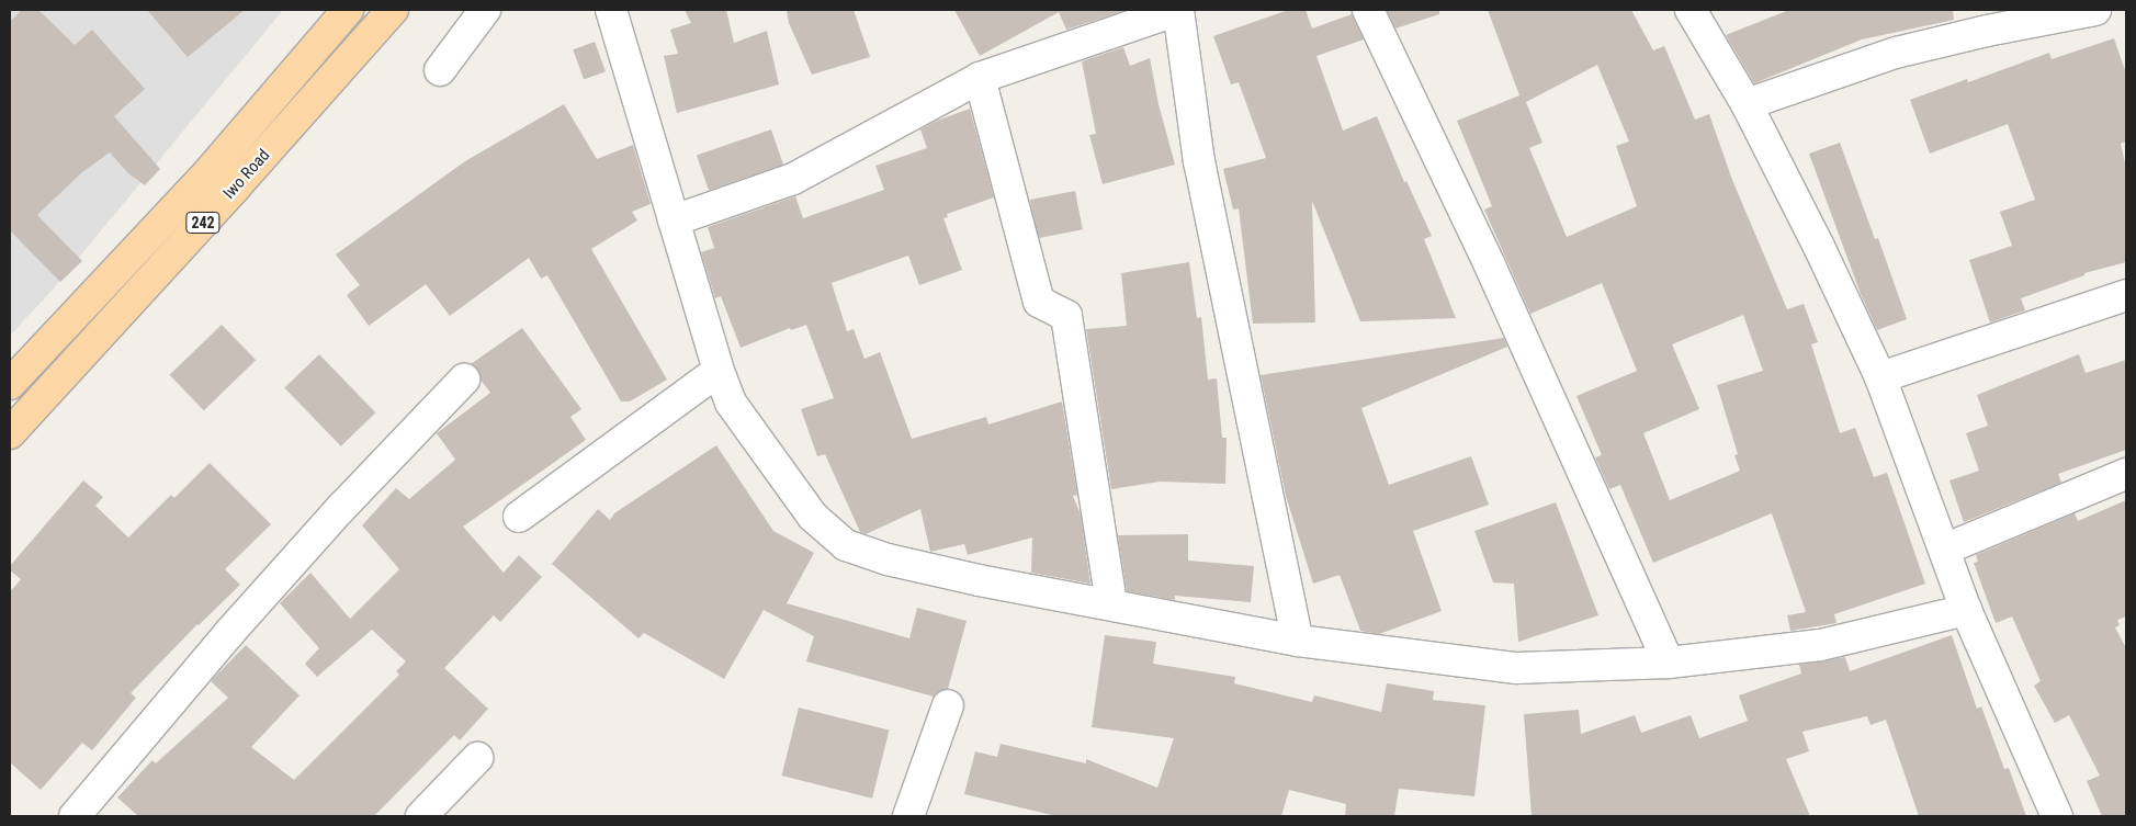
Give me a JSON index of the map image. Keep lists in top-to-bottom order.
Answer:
{
  "streets": {
    "main road": ["Iwo Road", "242"]
  }
}
